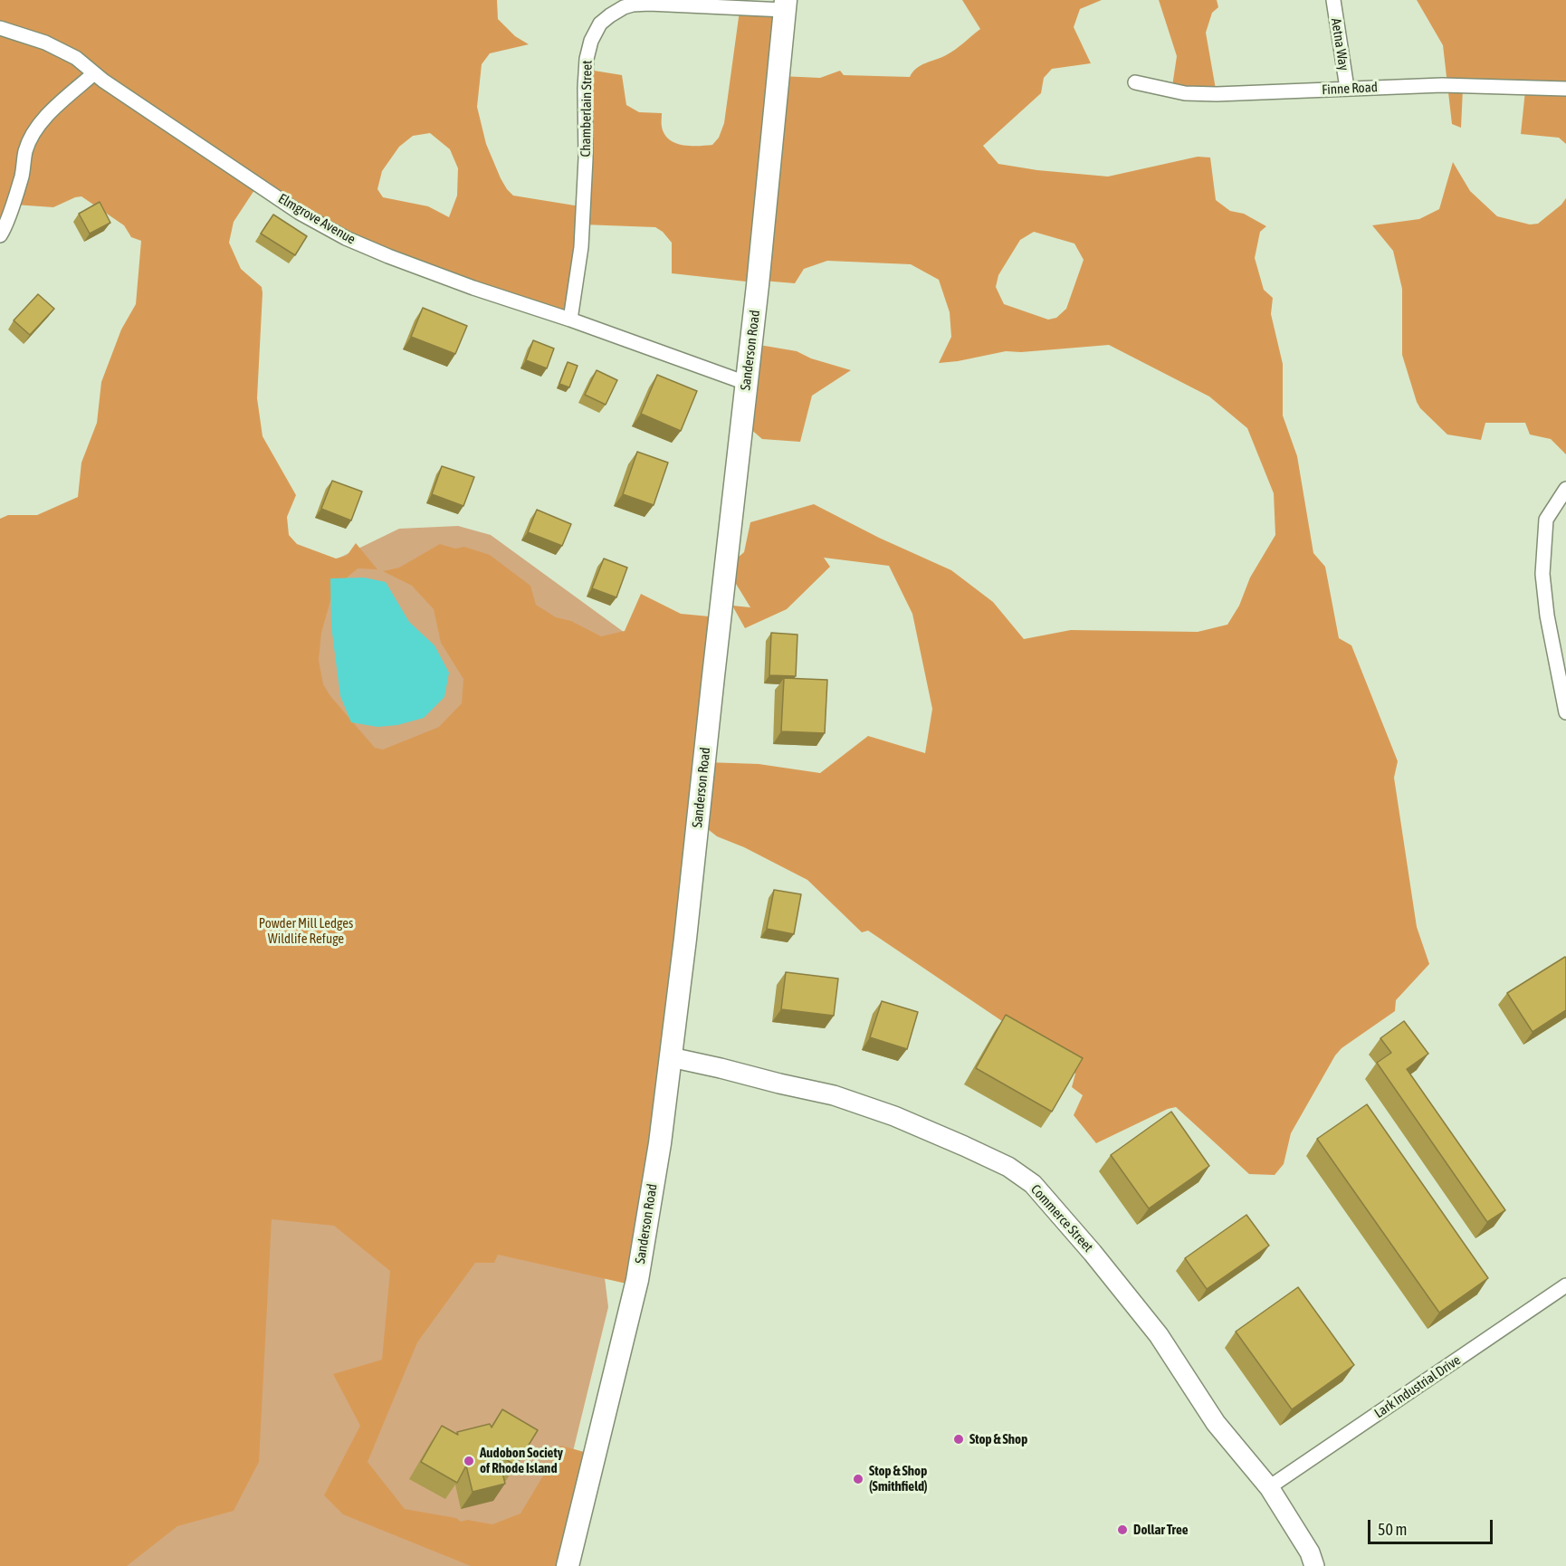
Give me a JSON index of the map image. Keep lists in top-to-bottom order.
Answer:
{
  "streets": {
    "main road": ["Sanderson Road"],
    "street": [
      "Aetna Way",
      "Finne Road",
      "Chamberlain Street",
      "Elmgrove Avenue",
      "Commerce Street",
      "Lark Industrial Drive"
    ]
  },
  "crossings": [
    ["Aetna Way", "Finne Road"],
    ["Chamberlain Street", "Elmgrove Avenue"],
    ["Chamberlain Street", "Sanderson Road"],
    ["Elmgrove Avenue", "Sanderson Road"],
    ["Sanderson Road", "Commerce Street"],
    ["Commerce Street", "Lark Industrial Drive"]
  ],
  "parks": ["Powder Mill Ledges Wildlife Refuge"],
  "places": [
    "Stop & Shop",
    "Audobon Society of Rhode Island",
    "Stop & Shop (Smithfield)",
    "Dollar Tree"
  ],
  "scale_bar": "50 m"
}
